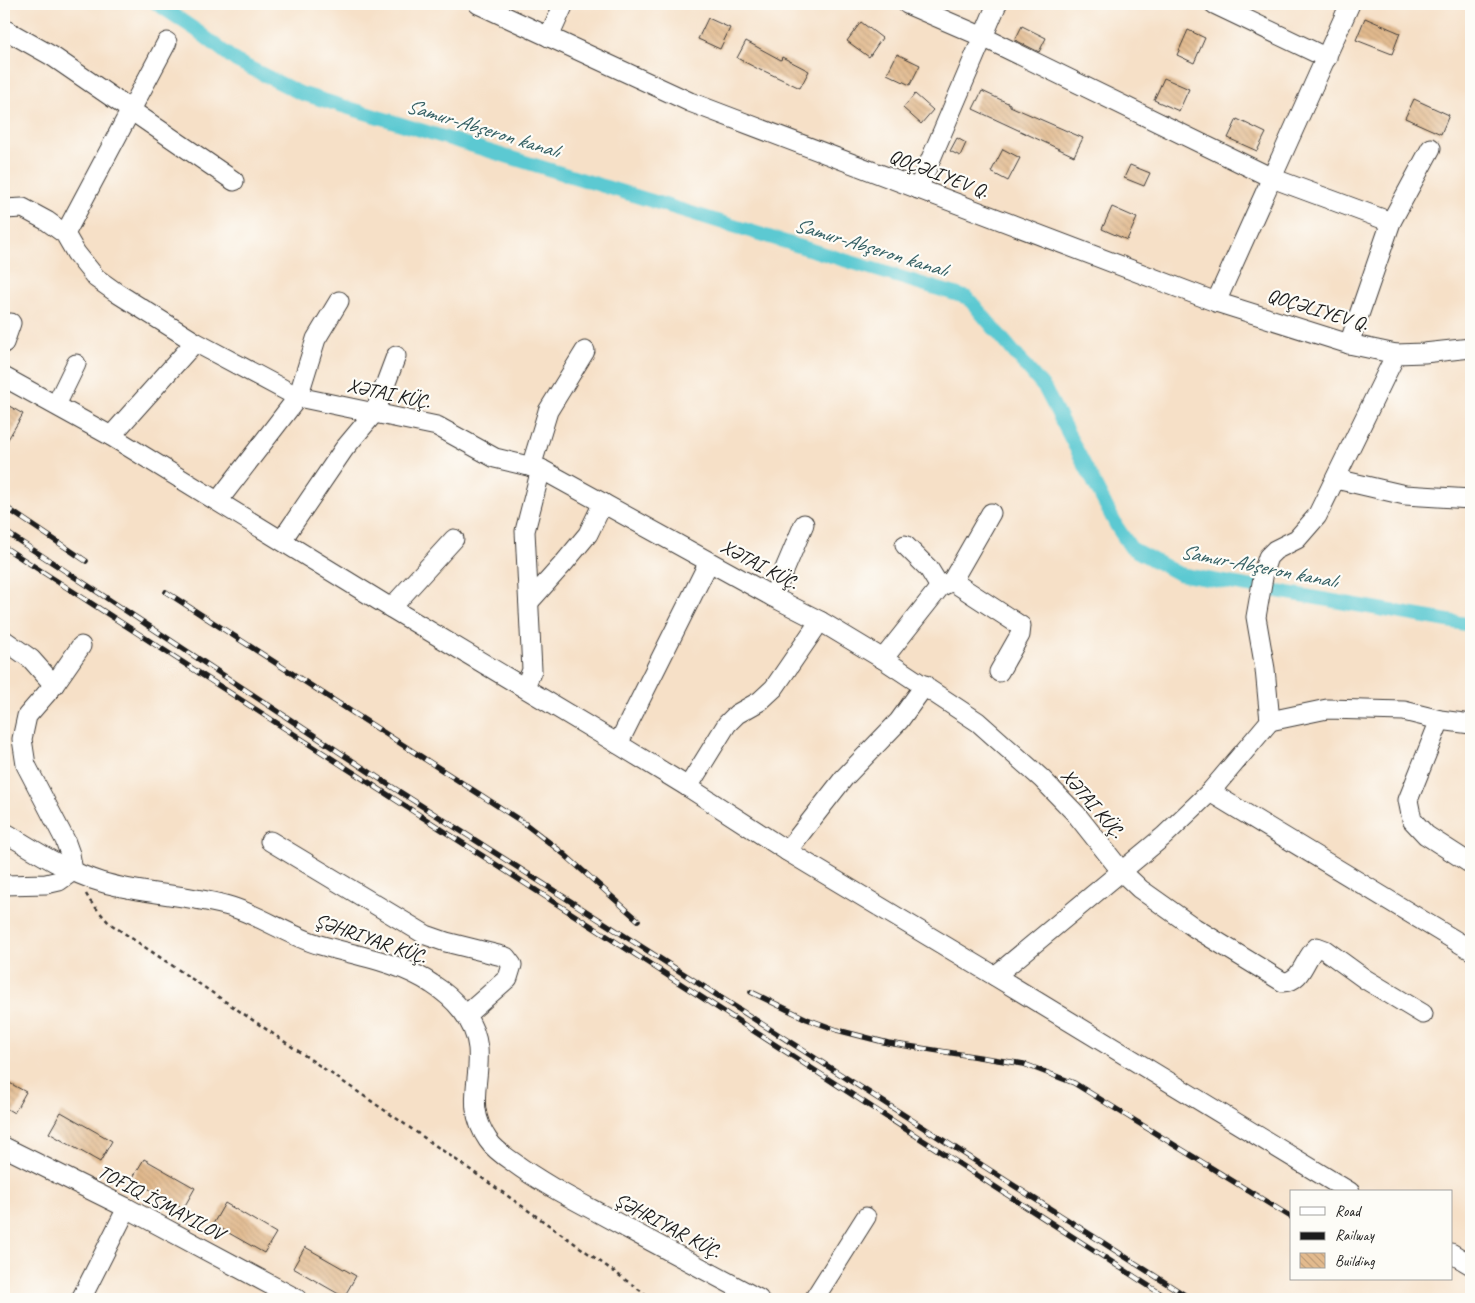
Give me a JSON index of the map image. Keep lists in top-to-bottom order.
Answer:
{
  "streets": {
    "street": ["QOÇƏLIYEV Q.", "XƏTAI KÜÇ.", "ŞƏHRIYAR KÜÇ."]
  },
  "water": ["Samur-Abşeron kanalı"],
  "legend": ["Road", "Railway", "Building"]
}
